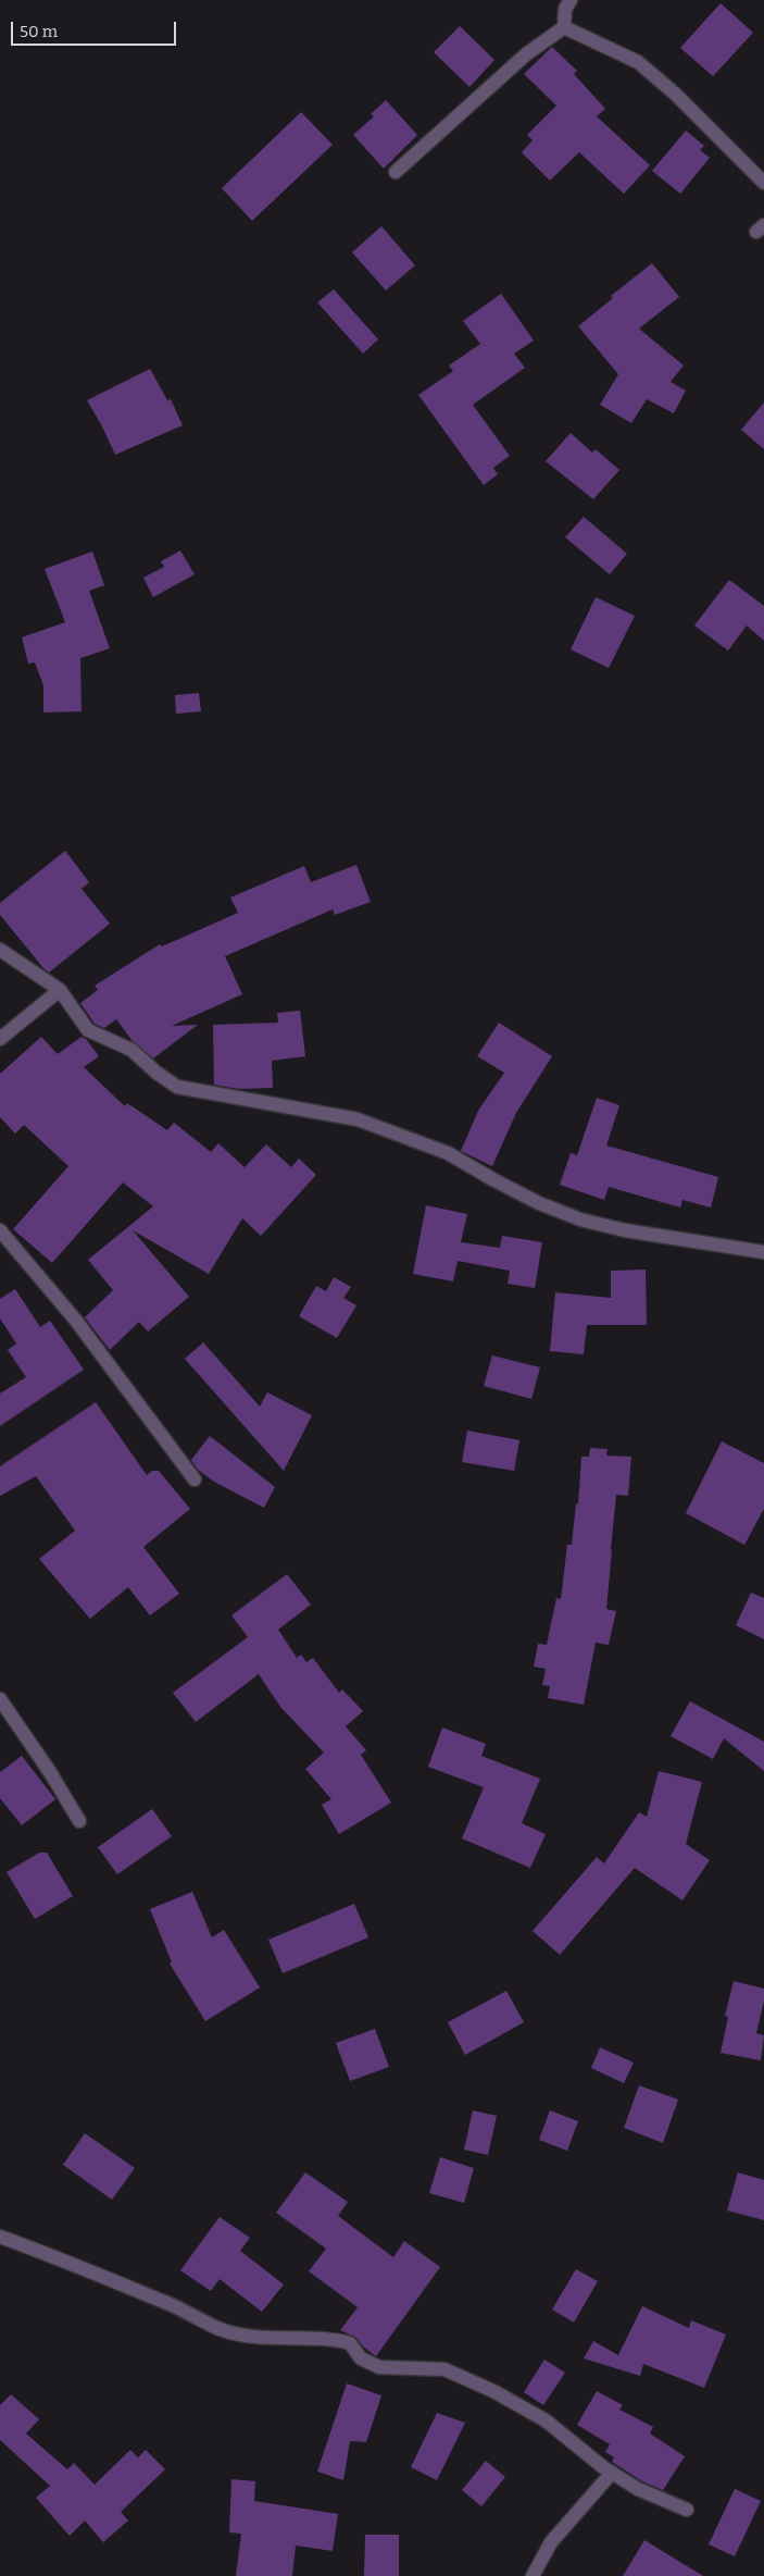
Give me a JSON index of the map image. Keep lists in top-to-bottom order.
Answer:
{
  "scale_bar": "50 m"
}
